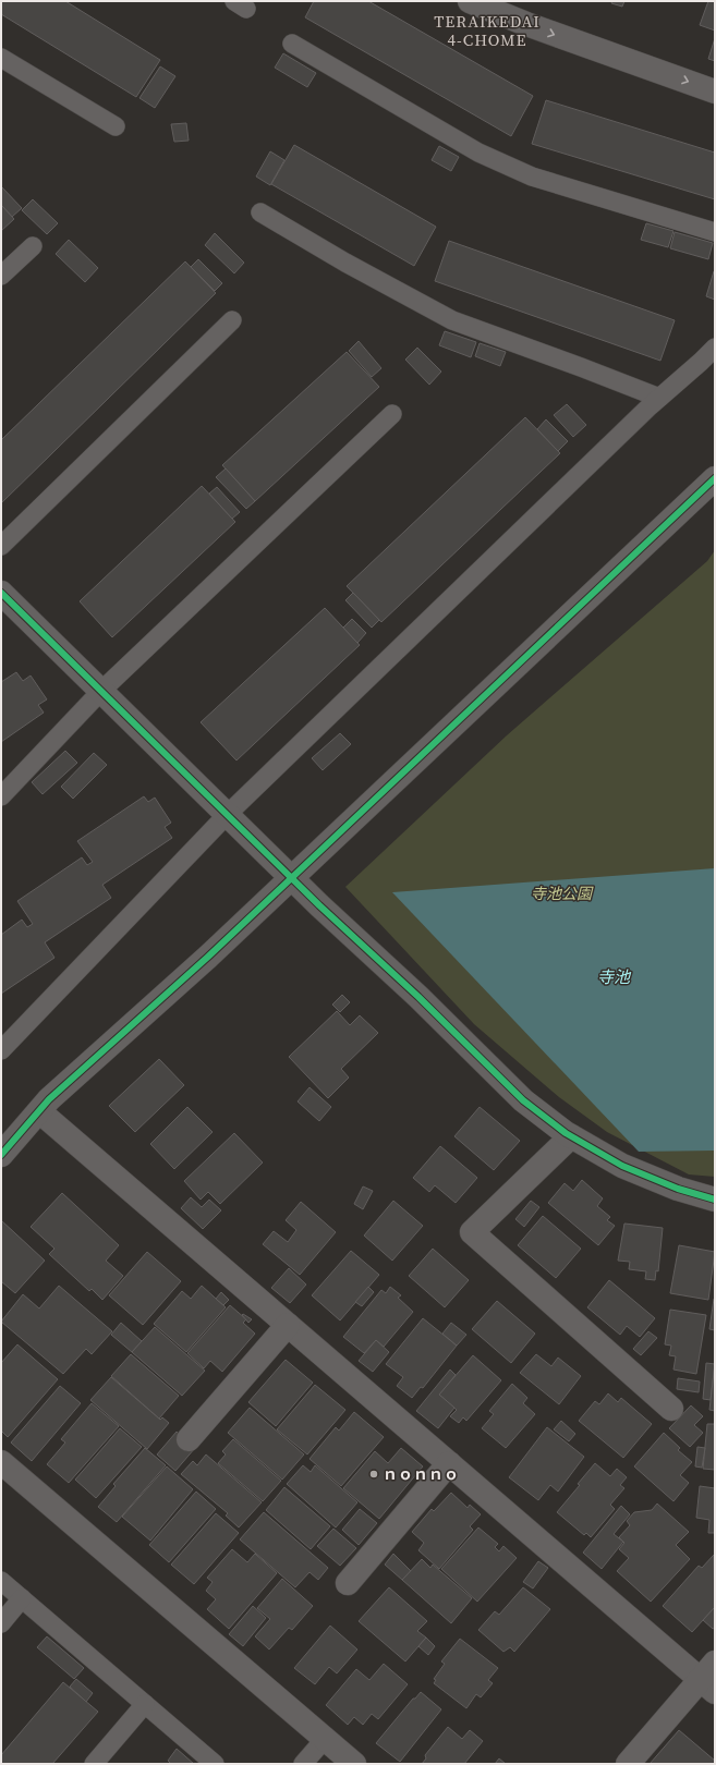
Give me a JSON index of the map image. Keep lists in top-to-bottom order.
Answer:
{
  "districts": ["TERAIKEDAI 4-CHOME"],
  "water": ["寺池"],
  "parks": ["寺池公園"],
  "places": ["ｎｏｎｎｏ"]
}
